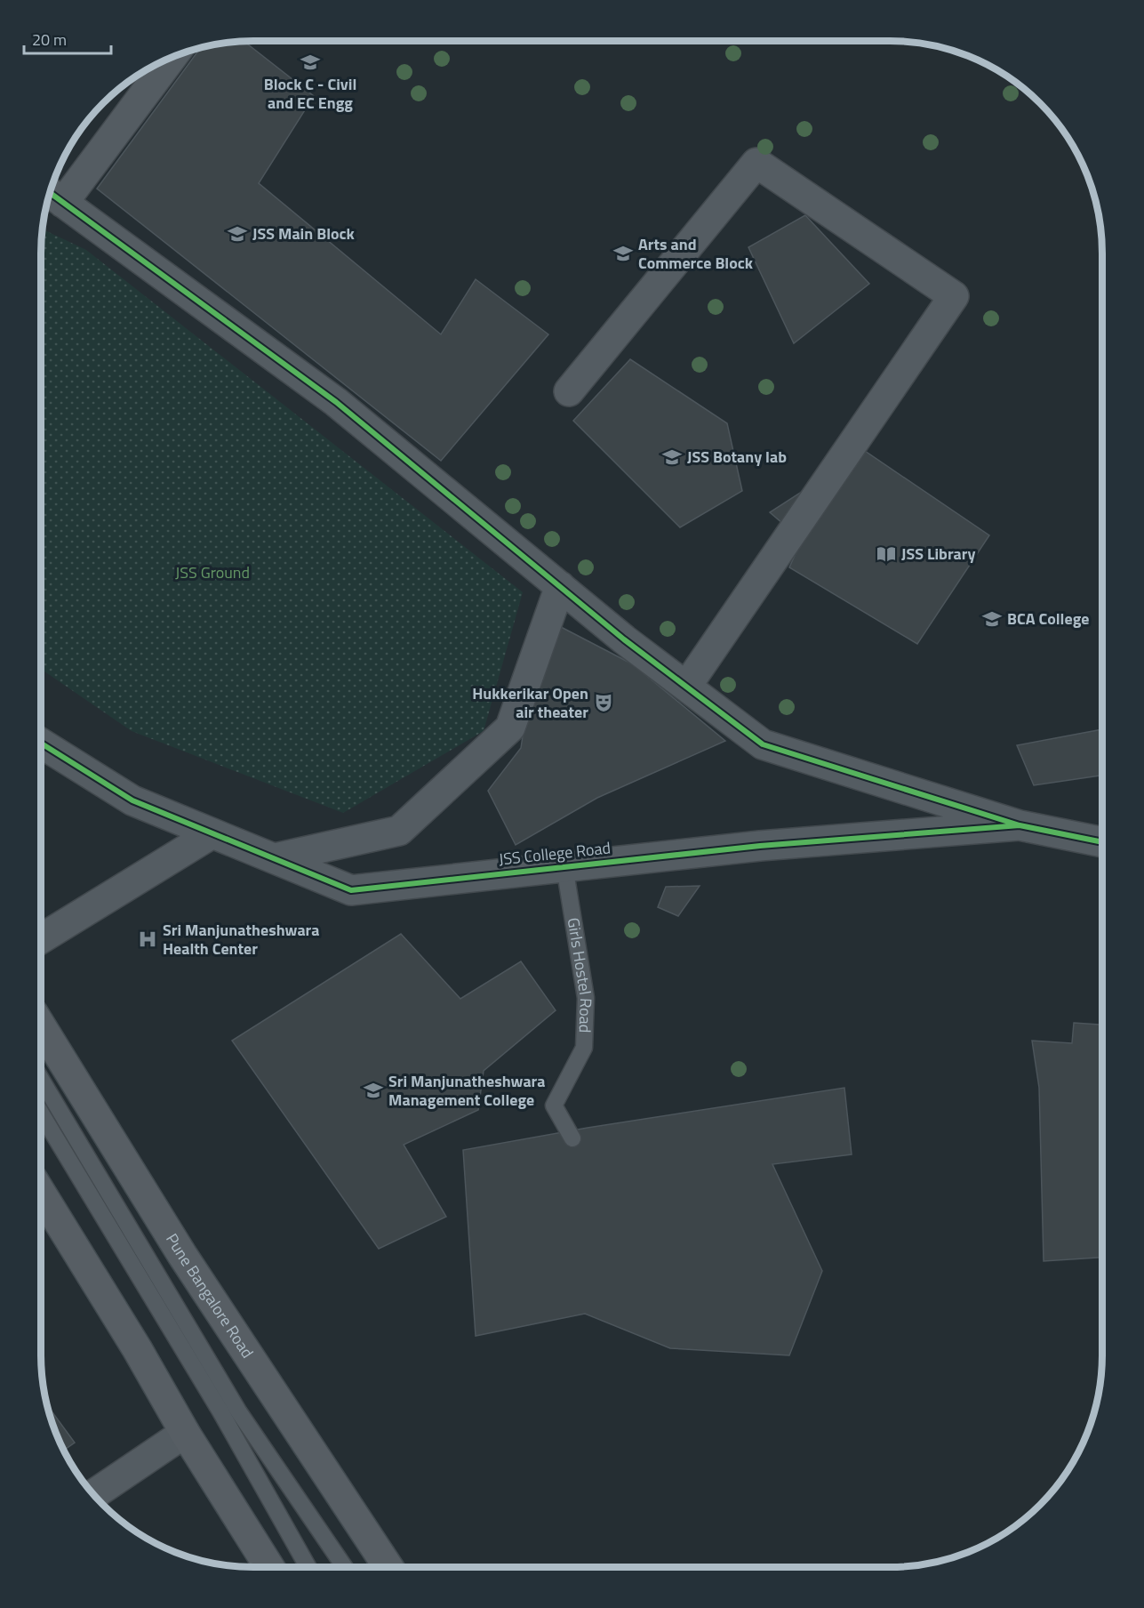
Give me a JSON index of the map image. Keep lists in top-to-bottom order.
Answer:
{
  "streets": {
    "main road": ["Pune Bangalore Road"],
    "street": ["JSS College Road"],
    "lane": ["Girls Hostel Road"]
  },
  "crossings": [
    ["JSS College Road", "Girls Hostel Road"]
  ],
  "parks": ["JSS Ground"],
  "places": {
    "school or university": [
      "Block C - Civil and EC Engg",
      "JSS Main Block",
      "Arts and Commerce Block",
      "JSS Botany lab",
      "BCA College",
      "Sri Manjunatheshwara Management College"
    ],
    "library": ["JSS Library"],
    "theatre": ["Hukkerikar Open air theater"],
    "hospital": ["Sri Manjunatheshwara Health Center"]
  },
  "scale_bar": "20 m"
}
